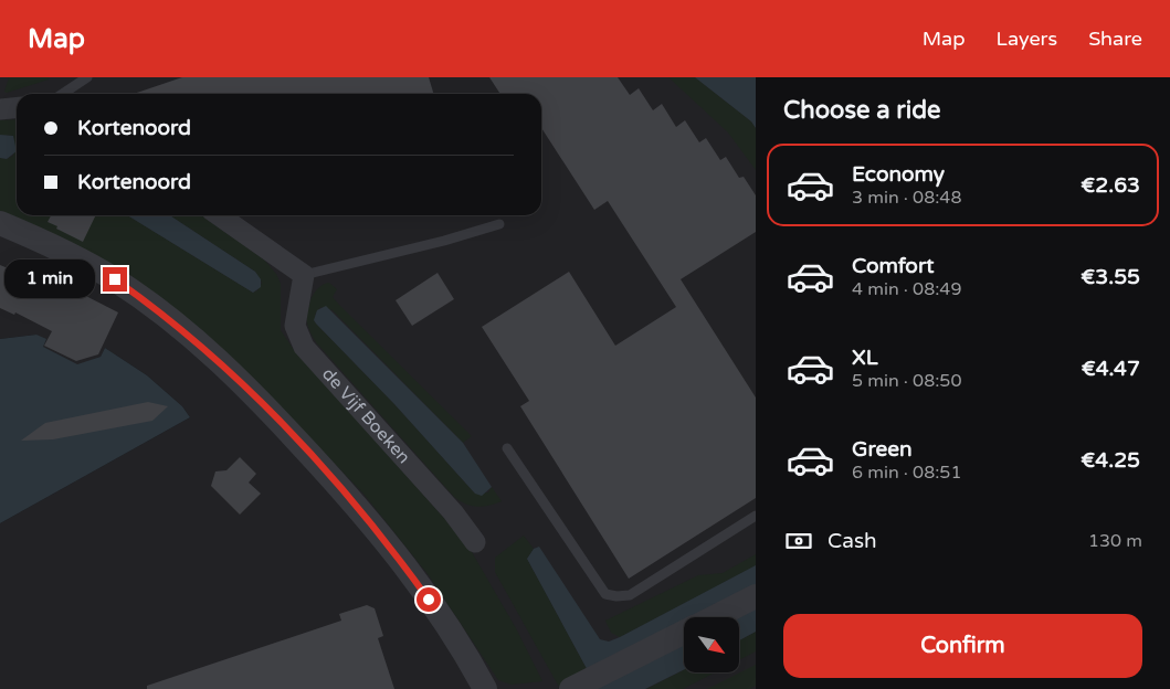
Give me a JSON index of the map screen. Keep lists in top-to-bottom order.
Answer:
{
  "streets": {
    "street": ["de Vijf Boeken"]
  },
  "north": "bottom right",
  "page": {
    "header": "Map",
    "nav": ["Map", "Layers", "Share"],
    "heading": "Choose a ride",
    "banner": ["Kortenoord", "Kortenoord"],
    "list": [
      {
        "name": "Economy",
        "note": "3 min · 08:48",
        "value": "€2.63"
      },
      {
        "name": "Comfort",
        "note": "4 min · 08:49",
        "value": "€3.55"
      },
      {
        "name": "XL",
        "note": "5 min · 08:50",
        "value": "€4.47"
      },
      {
        "name": "Green",
        "note": "6 min · 08:51",
        "value": "€4.25"
      }
    ],
    "bubble": "1 min",
    "pay": ["Cash", "130 m"],
    "buttons": "Confirm"
  }
}
